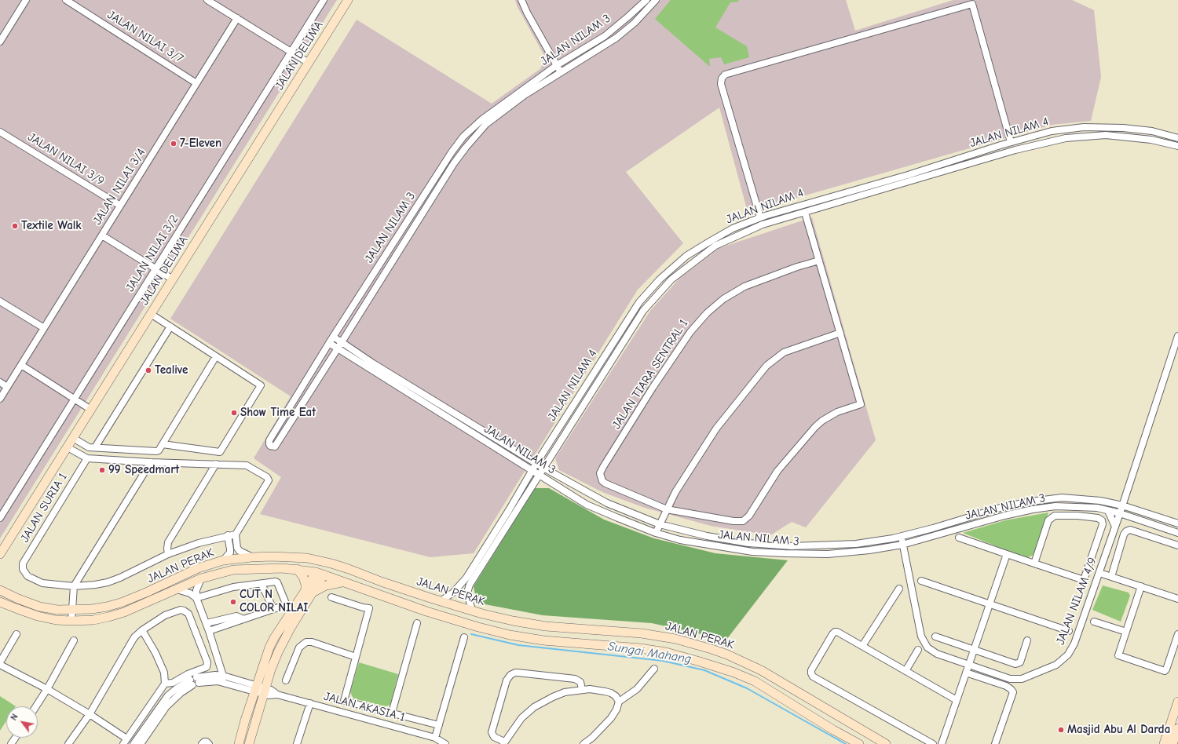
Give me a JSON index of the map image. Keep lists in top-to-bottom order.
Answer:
{
  "streets": {
    "main road": ["JALAN DELIMA", "JALAN PERAK"],
    "street": [
      "JALAN NILAI 3/7",
      "JALAN NILAM 3",
      "JALAN NILAM 4",
      "JALAN NILAI 3/9",
      "JALAN NILAI 3/4",
      "JALAN NILAI 3/2",
      "JALAN TIARA SENTRAL 1",
      "JALAN SURIA 1",
      "JALAN NILAM 4/9",
      "JALAN AKASIA 1"
    ]
  },
  "crossings": [
    ["JALAN NILAI 3/7", "JALAN NILAI 3/4"],
    ["JALAN NILAM 3", "JALAN NILAM 4"],
    ["JALAN NILAM 3", "JALAN NILAM 4/9"],
    ["JALAN NILAM 4", "JALAN PERAK"],
    ["JALAN NILAI 3/9", "JALAN NILAI 3/4"]
  ],
  "water": ["Sungai Mahang"],
  "places": [
    "7-Eleven",
    "Textile Walk",
    "Tealive",
    "Show Time Eat",
    "99 Speedmart",
    "CUT N COLOR NILAI",
    "Masjid Abu Al Darda"
  ],
  "north": "top left"
}
